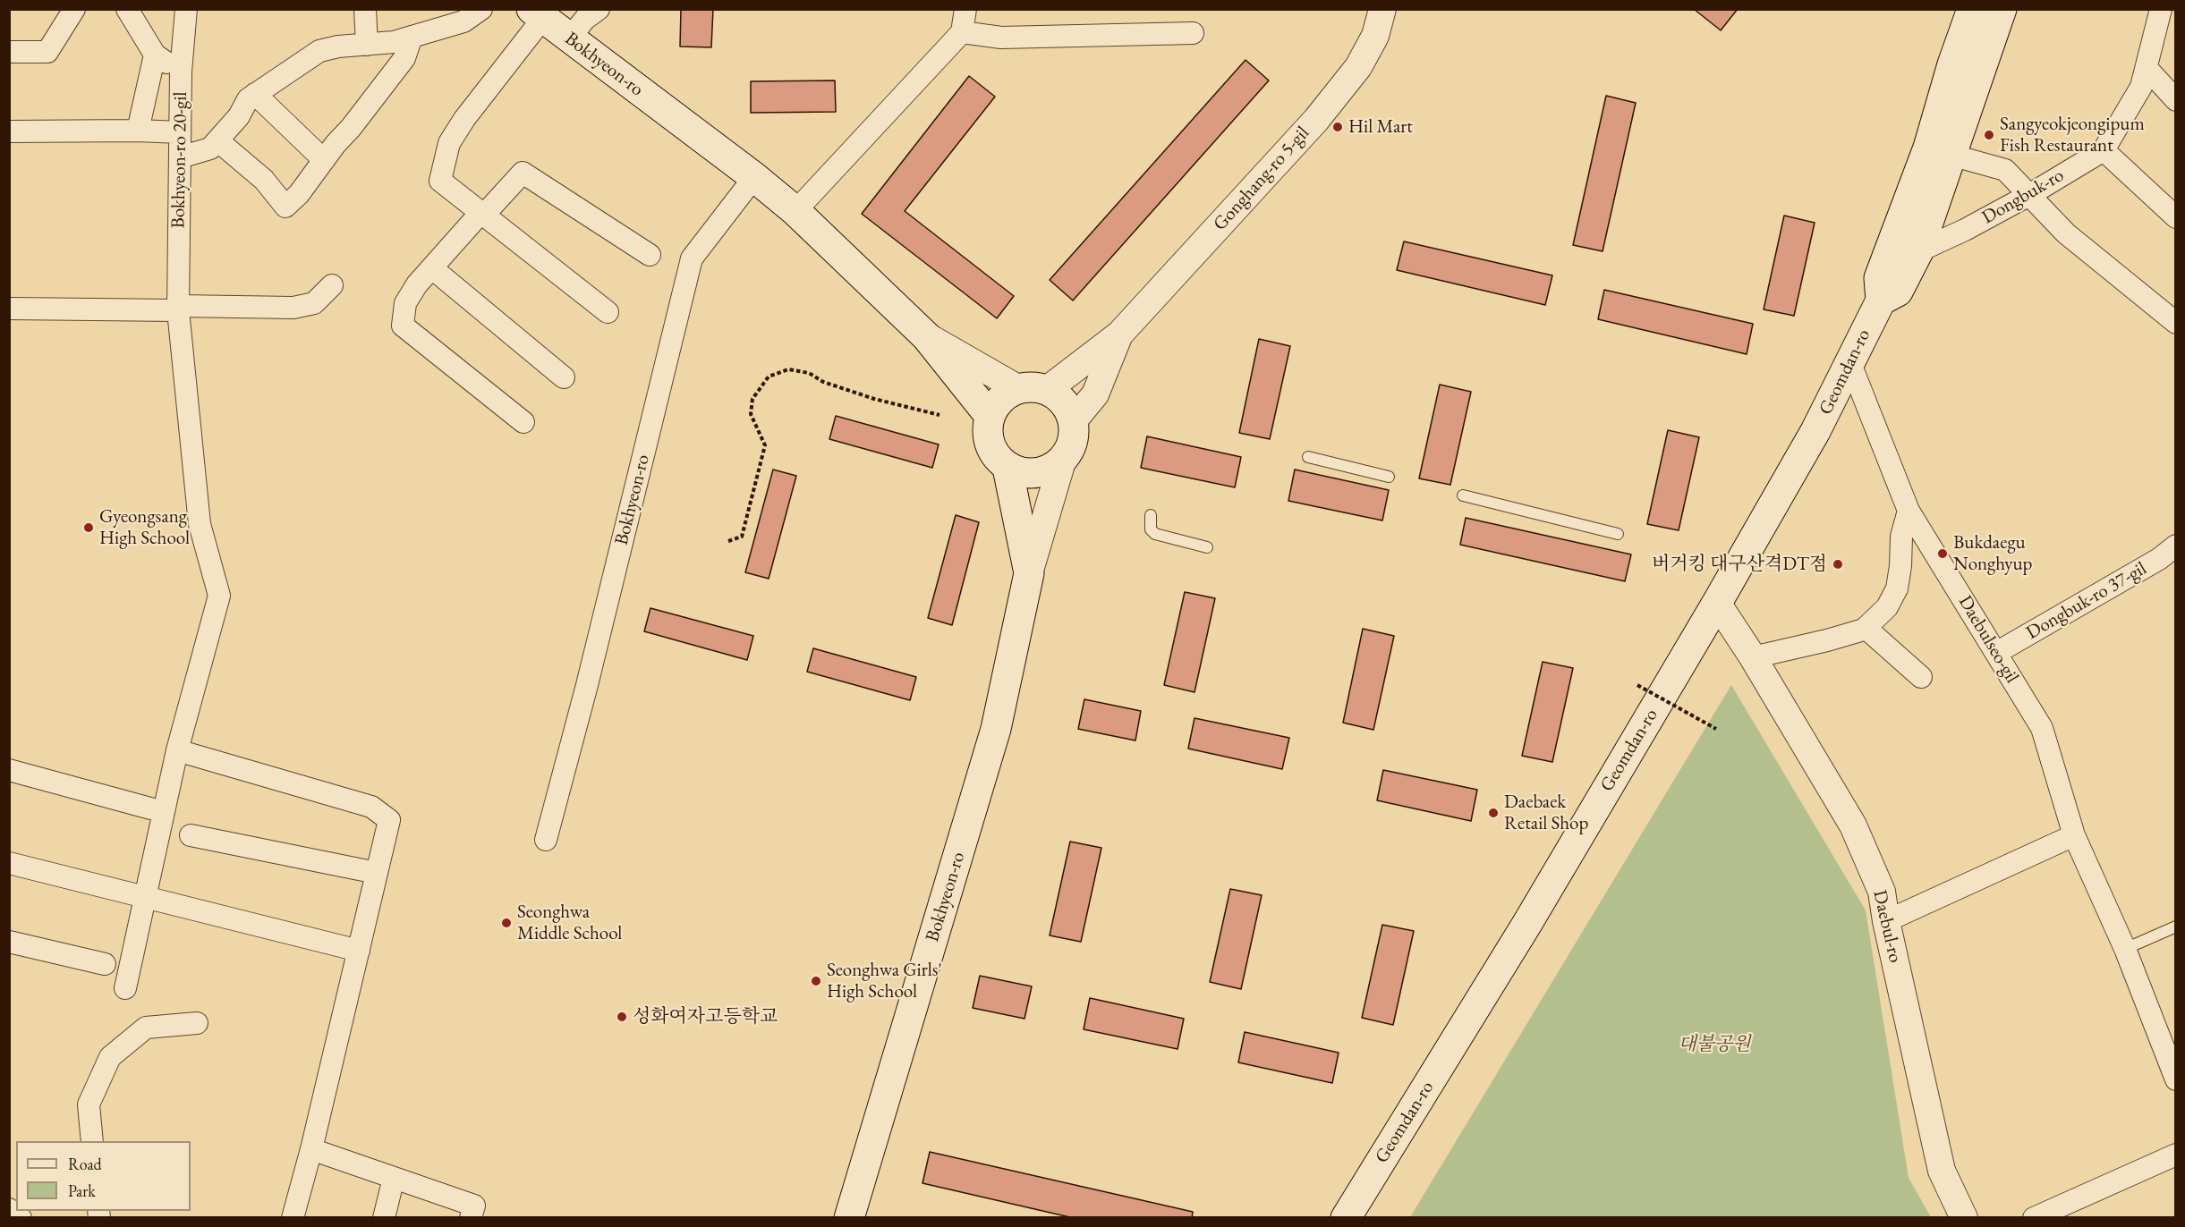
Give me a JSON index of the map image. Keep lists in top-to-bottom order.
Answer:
{
  "streets": {
    "main road": ["Bokhyeon-ro", "Geomdan-ro"],
    "street": [
      "Bokhyeon-ro 20-gil",
      "Gonghang-ro 5-gil",
      "Dongbuk-ro",
      "Dongbuk-ro 37-gil",
      "Daebulseo-gil",
      "Daebul-ro"
    ]
  },
  "crossings": [
    ["Dongbuk-ro", "Geomdan-ro"],
    ["Geomdan-ro", "Daebulseo-gil"],
    ["Geomdan-ro", "Daebul-ro"],
    ["Dongbuk-ro 37-gil", "Daebulseo-gil"]
  ],
  "parks": ["대불공원"],
  "places": [
    "Hil Mart",
    "Sangyeokjeongipum Fish Restaurant",
    "Gyeongsang High School",
    "Bukdaegu Nonghyup",
    "버거킹 대구산격DT점",
    "Daebaek Retail Shop",
    "Seonghwa Middle School",
    "Seonghwa Girls' High School",
    "성화여자고등학교"
  ],
  "legend": ["Road", "Park"]
}
